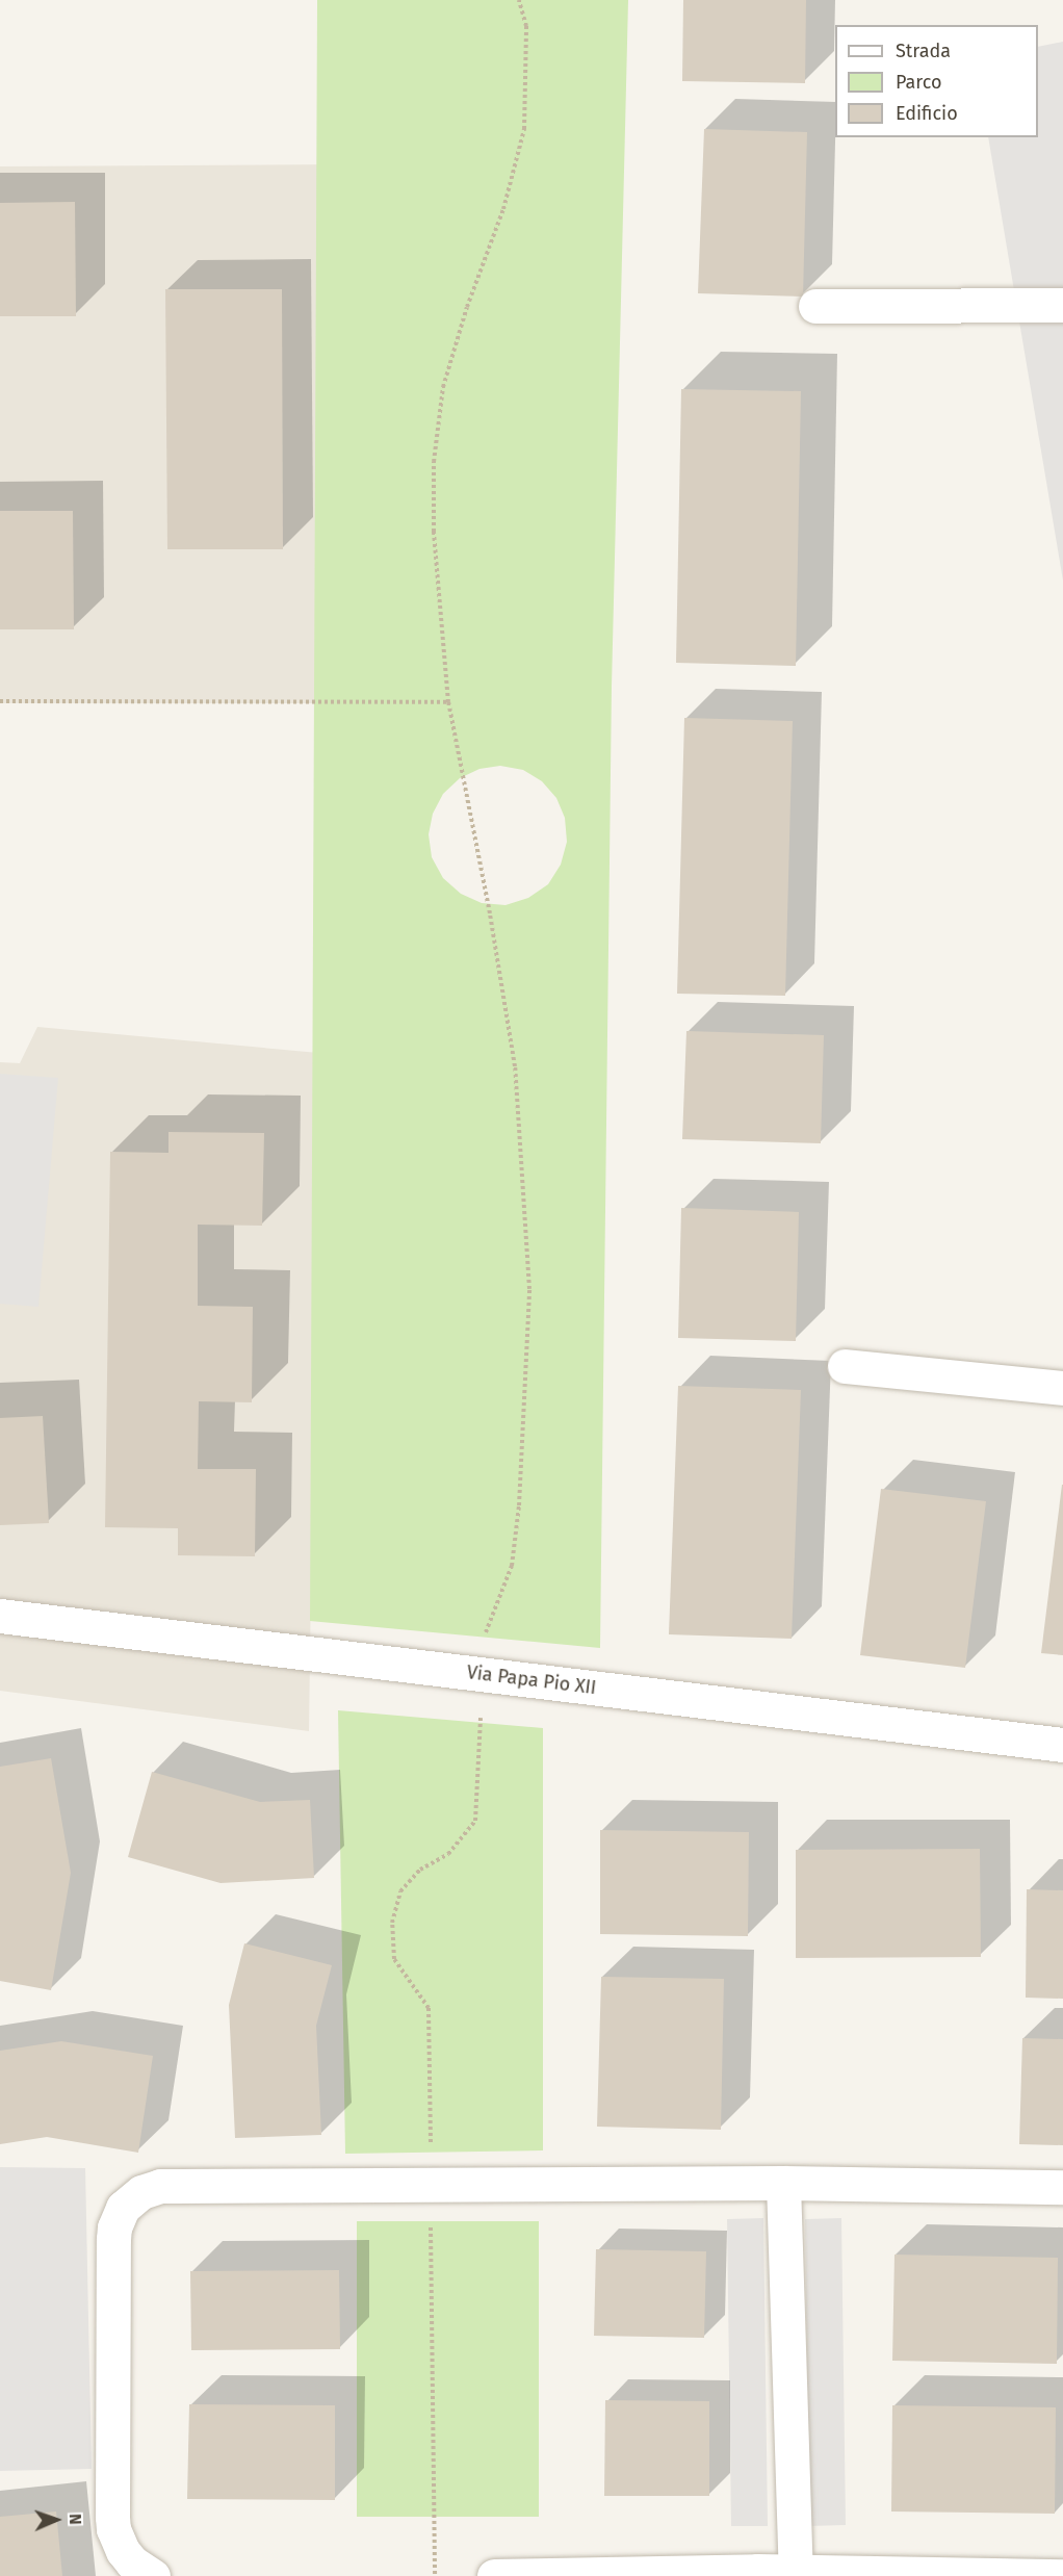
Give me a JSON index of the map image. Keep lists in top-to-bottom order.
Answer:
{
  "streets": {
    "street": ["Via Papa Pio XII"]
  },
  "legend": ["Strada", "Parco", "Edificio"],
  "north": "right"
}
